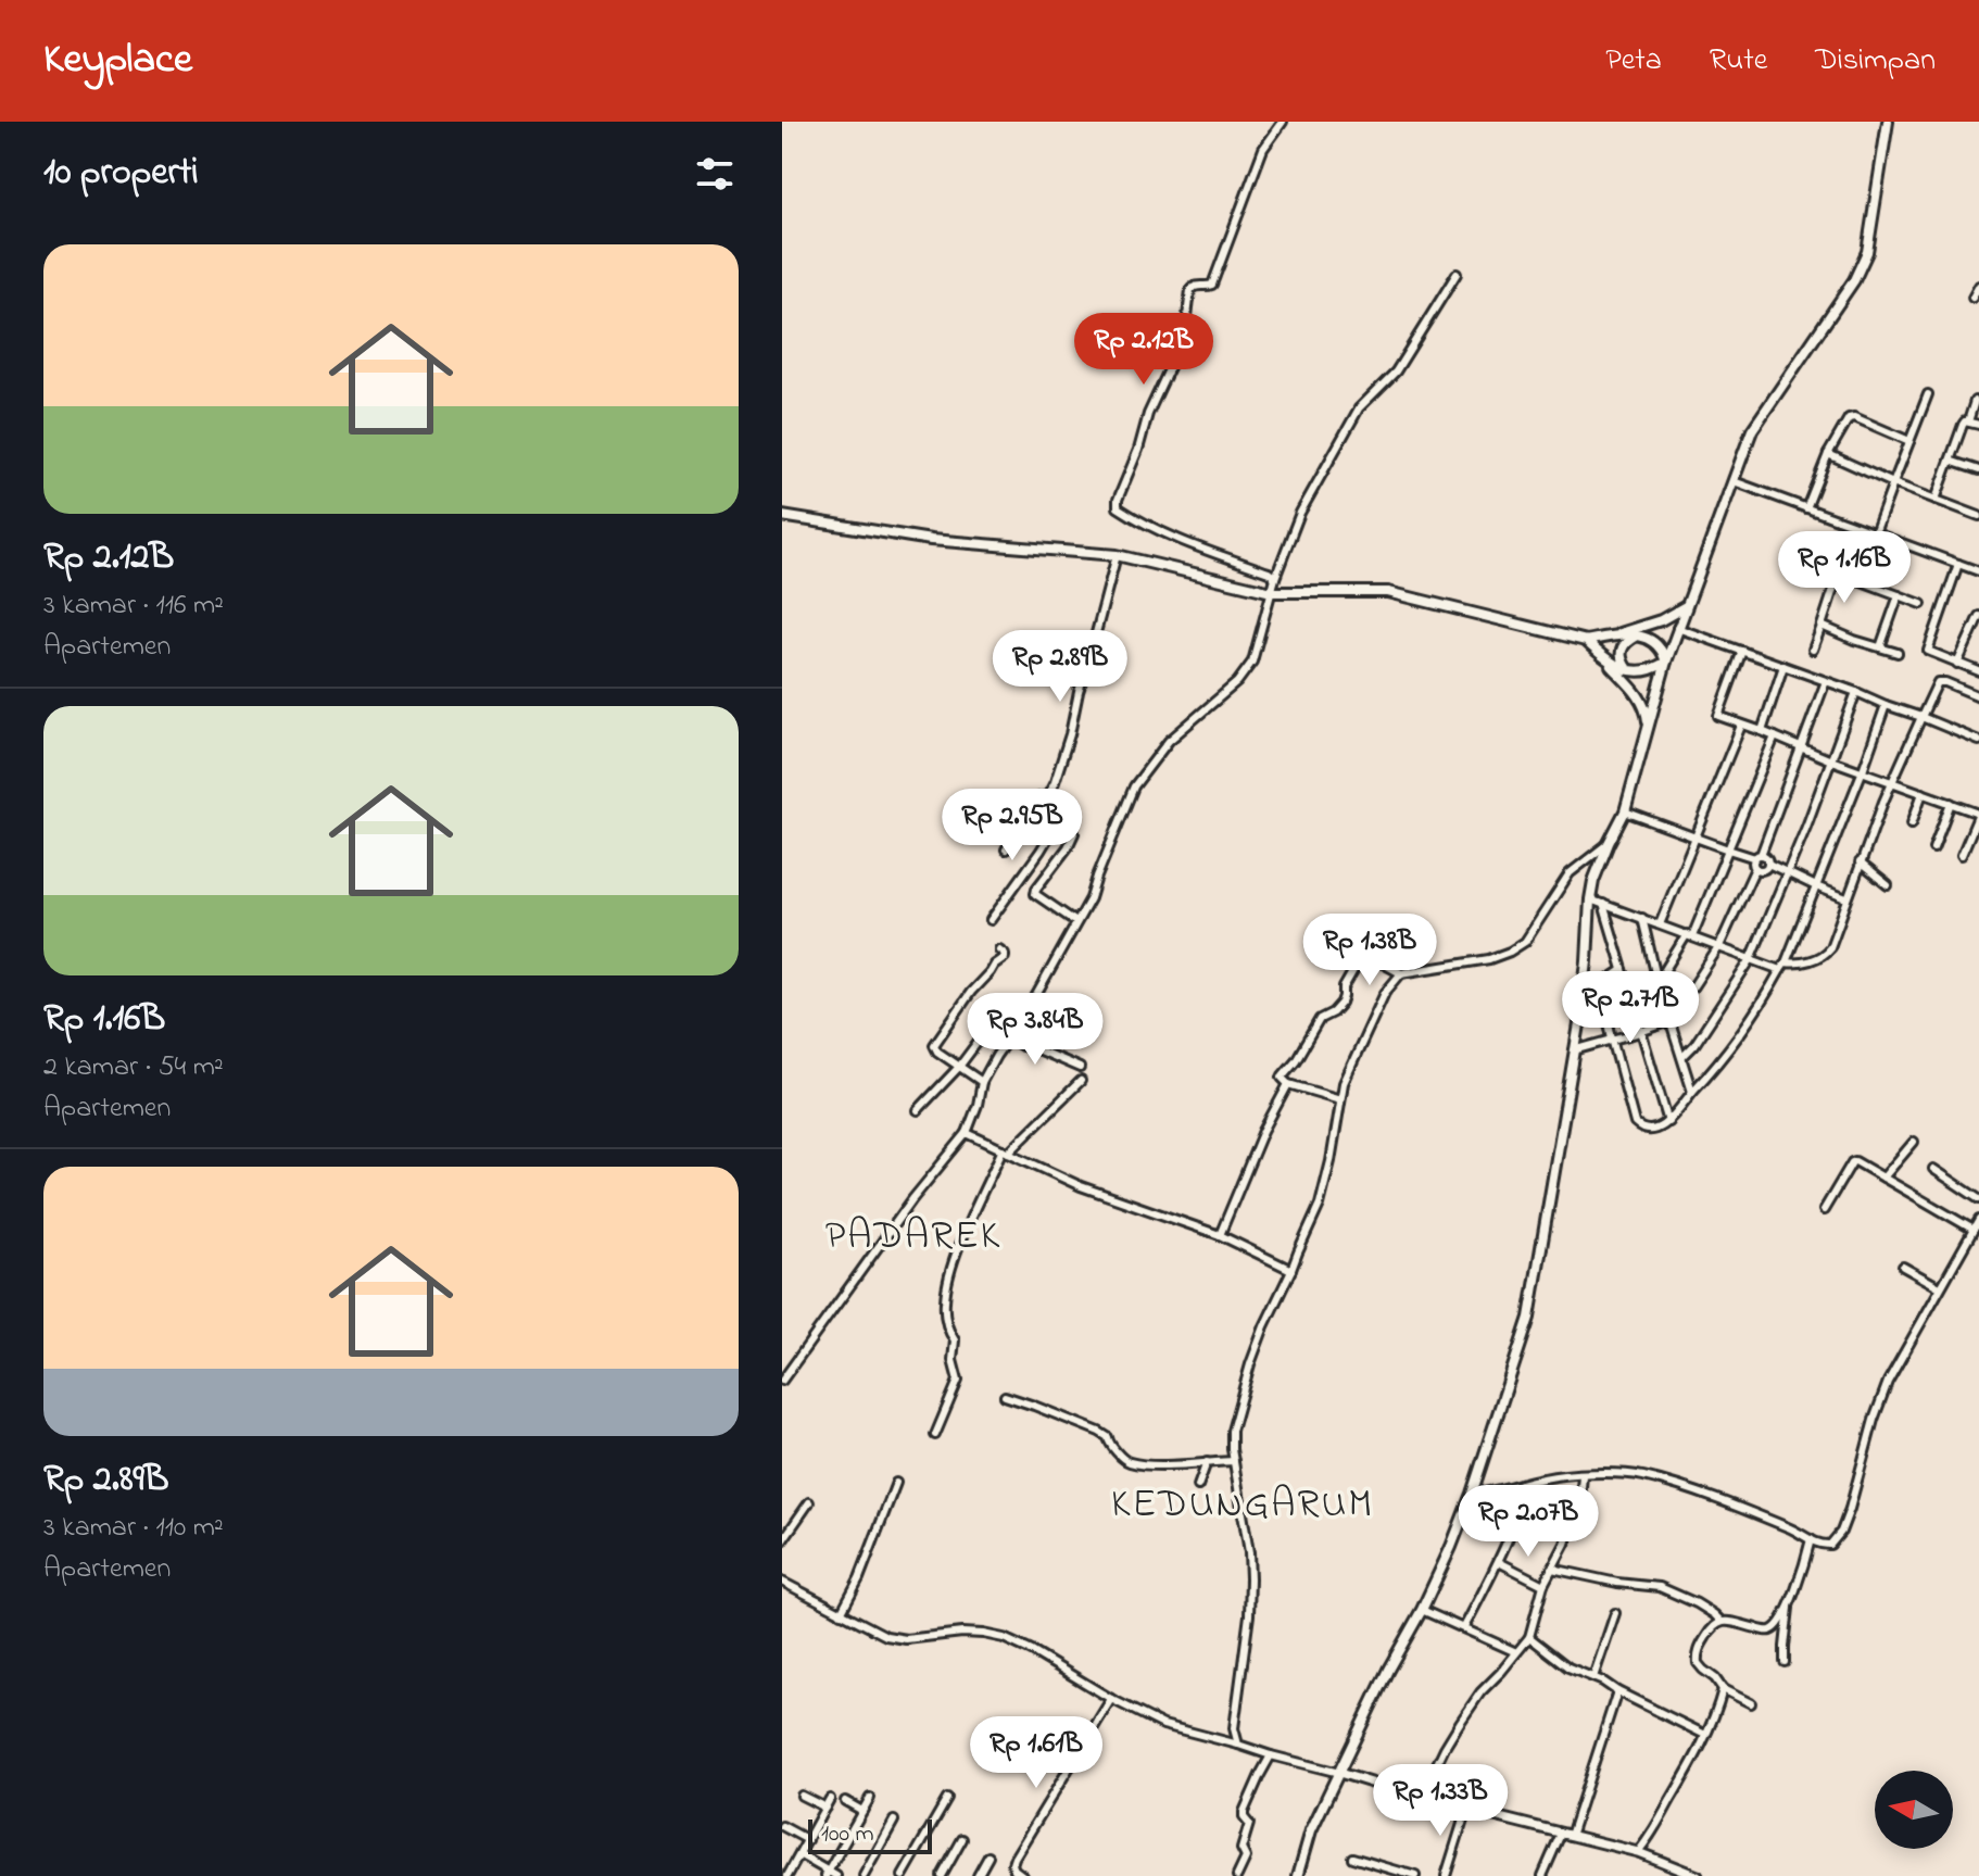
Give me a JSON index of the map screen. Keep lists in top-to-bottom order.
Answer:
{
  "districts": ["PADAREK", "KEDUNGARUM"],
  "scale_bar": "100 m",
  "north": "left",
  "page": {
    "header": "Keyplace",
    "nav": ["Peta", "Rute", "Disimpan"],
    "heading": "10 properti",
    "list": [
      {
        "name": "Rp 2.12B",
        "note": "3 kamar · 116 m² · Apartemen"
      },
      {
        "name": "Rp 1.16B",
        "note": "2 kamar · 54 m² · Apartemen"
      },
      {
        "name": "Rp 2.89B",
        "note": "3 kamar · 110 m² · Apartemen"
      }
    ],
    "price": [
      "Rp 2.12B",
      "Rp 1.16B",
      "Rp 2.89B",
      "Rp 2.95B",
      "Rp 1.38B",
      "Rp 2.71B",
      "Rp 3.84B",
      "Rp 2.07B",
      "Rp 1.61B",
      "Rp 1.33B"
    ],
    "scale": "100 m"
  }
}
